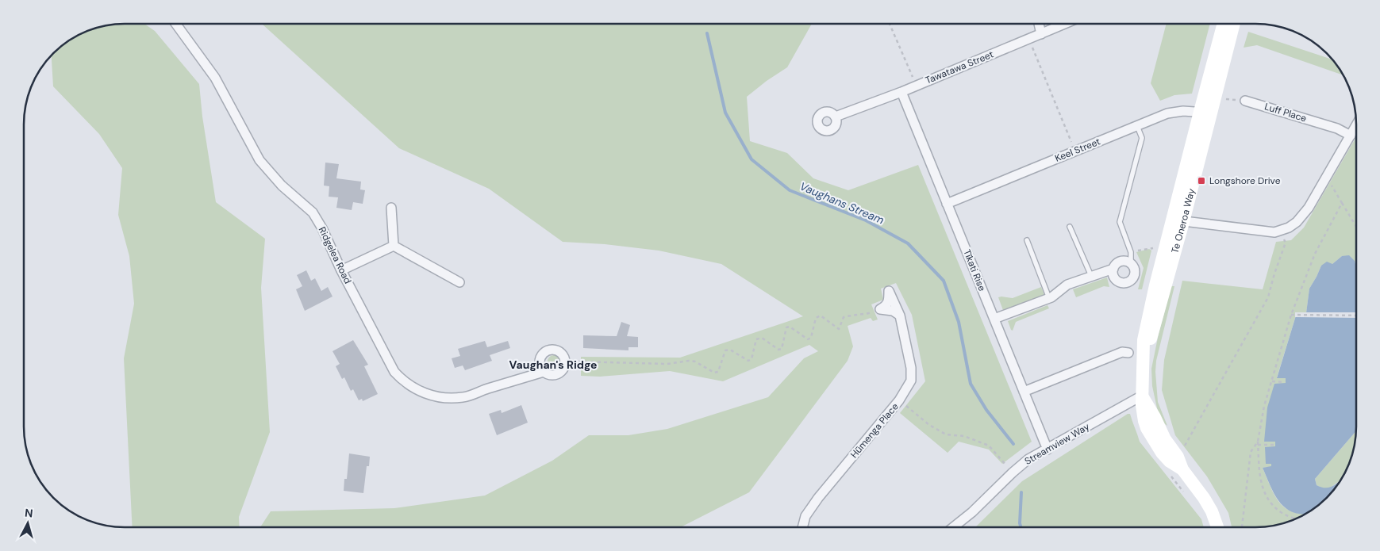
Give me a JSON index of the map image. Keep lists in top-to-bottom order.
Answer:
{
  "streets": {
    "street": [
      "Tawatawa Street",
      "Luff Place",
      "Keel Street",
      "Te Oneroa Way",
      "Ridgelea Road",
      "Tīkati Rise",
      "Hūmenga Place",
      "Streamview Way"
    ]
  },
  "crossings": [
    ["Tawatawa Street", "Tīkati Rise"],
    ["Keel Street", "Te Oneroa Way"],
    ["Keel Street", "Tīkati Rise"],
    ["Te Oneroa Way", "Streamview Way"],
    ["Tīkati Rise", "Streamview Way"]
  ],
  "districts": ["Vaughan's Ridge"],
  "water": ["Vaughans Stream"],
  "places": {
    "transit": ["Longshore Drive"]
  },
  "north": "top"
}
